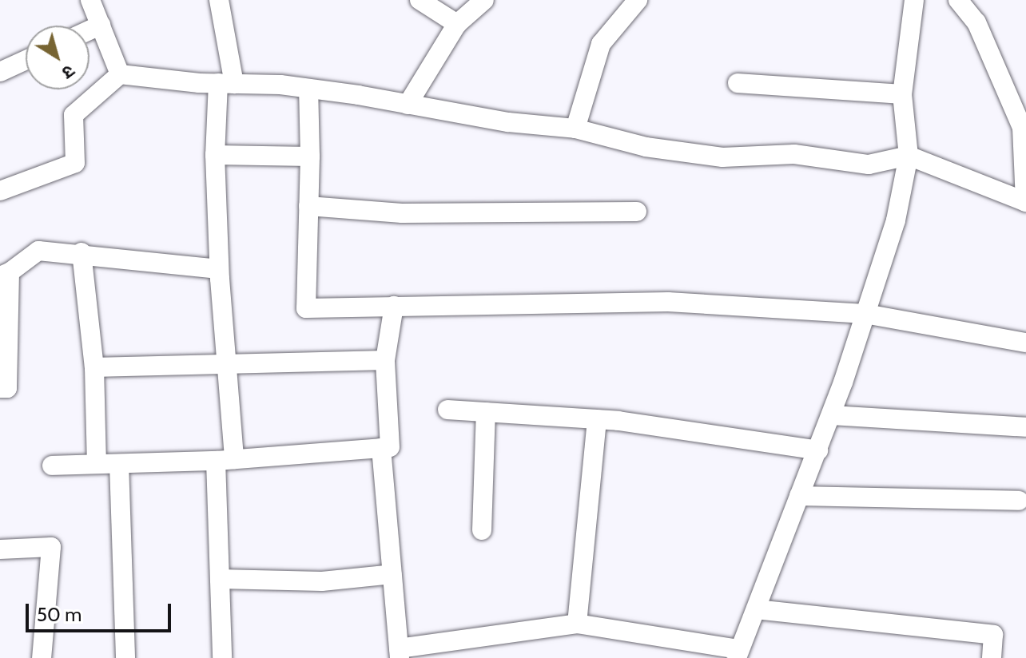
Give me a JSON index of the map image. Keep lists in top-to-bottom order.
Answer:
{
  "scale_bar": "50 m",
  "north": "bottom right"
}
